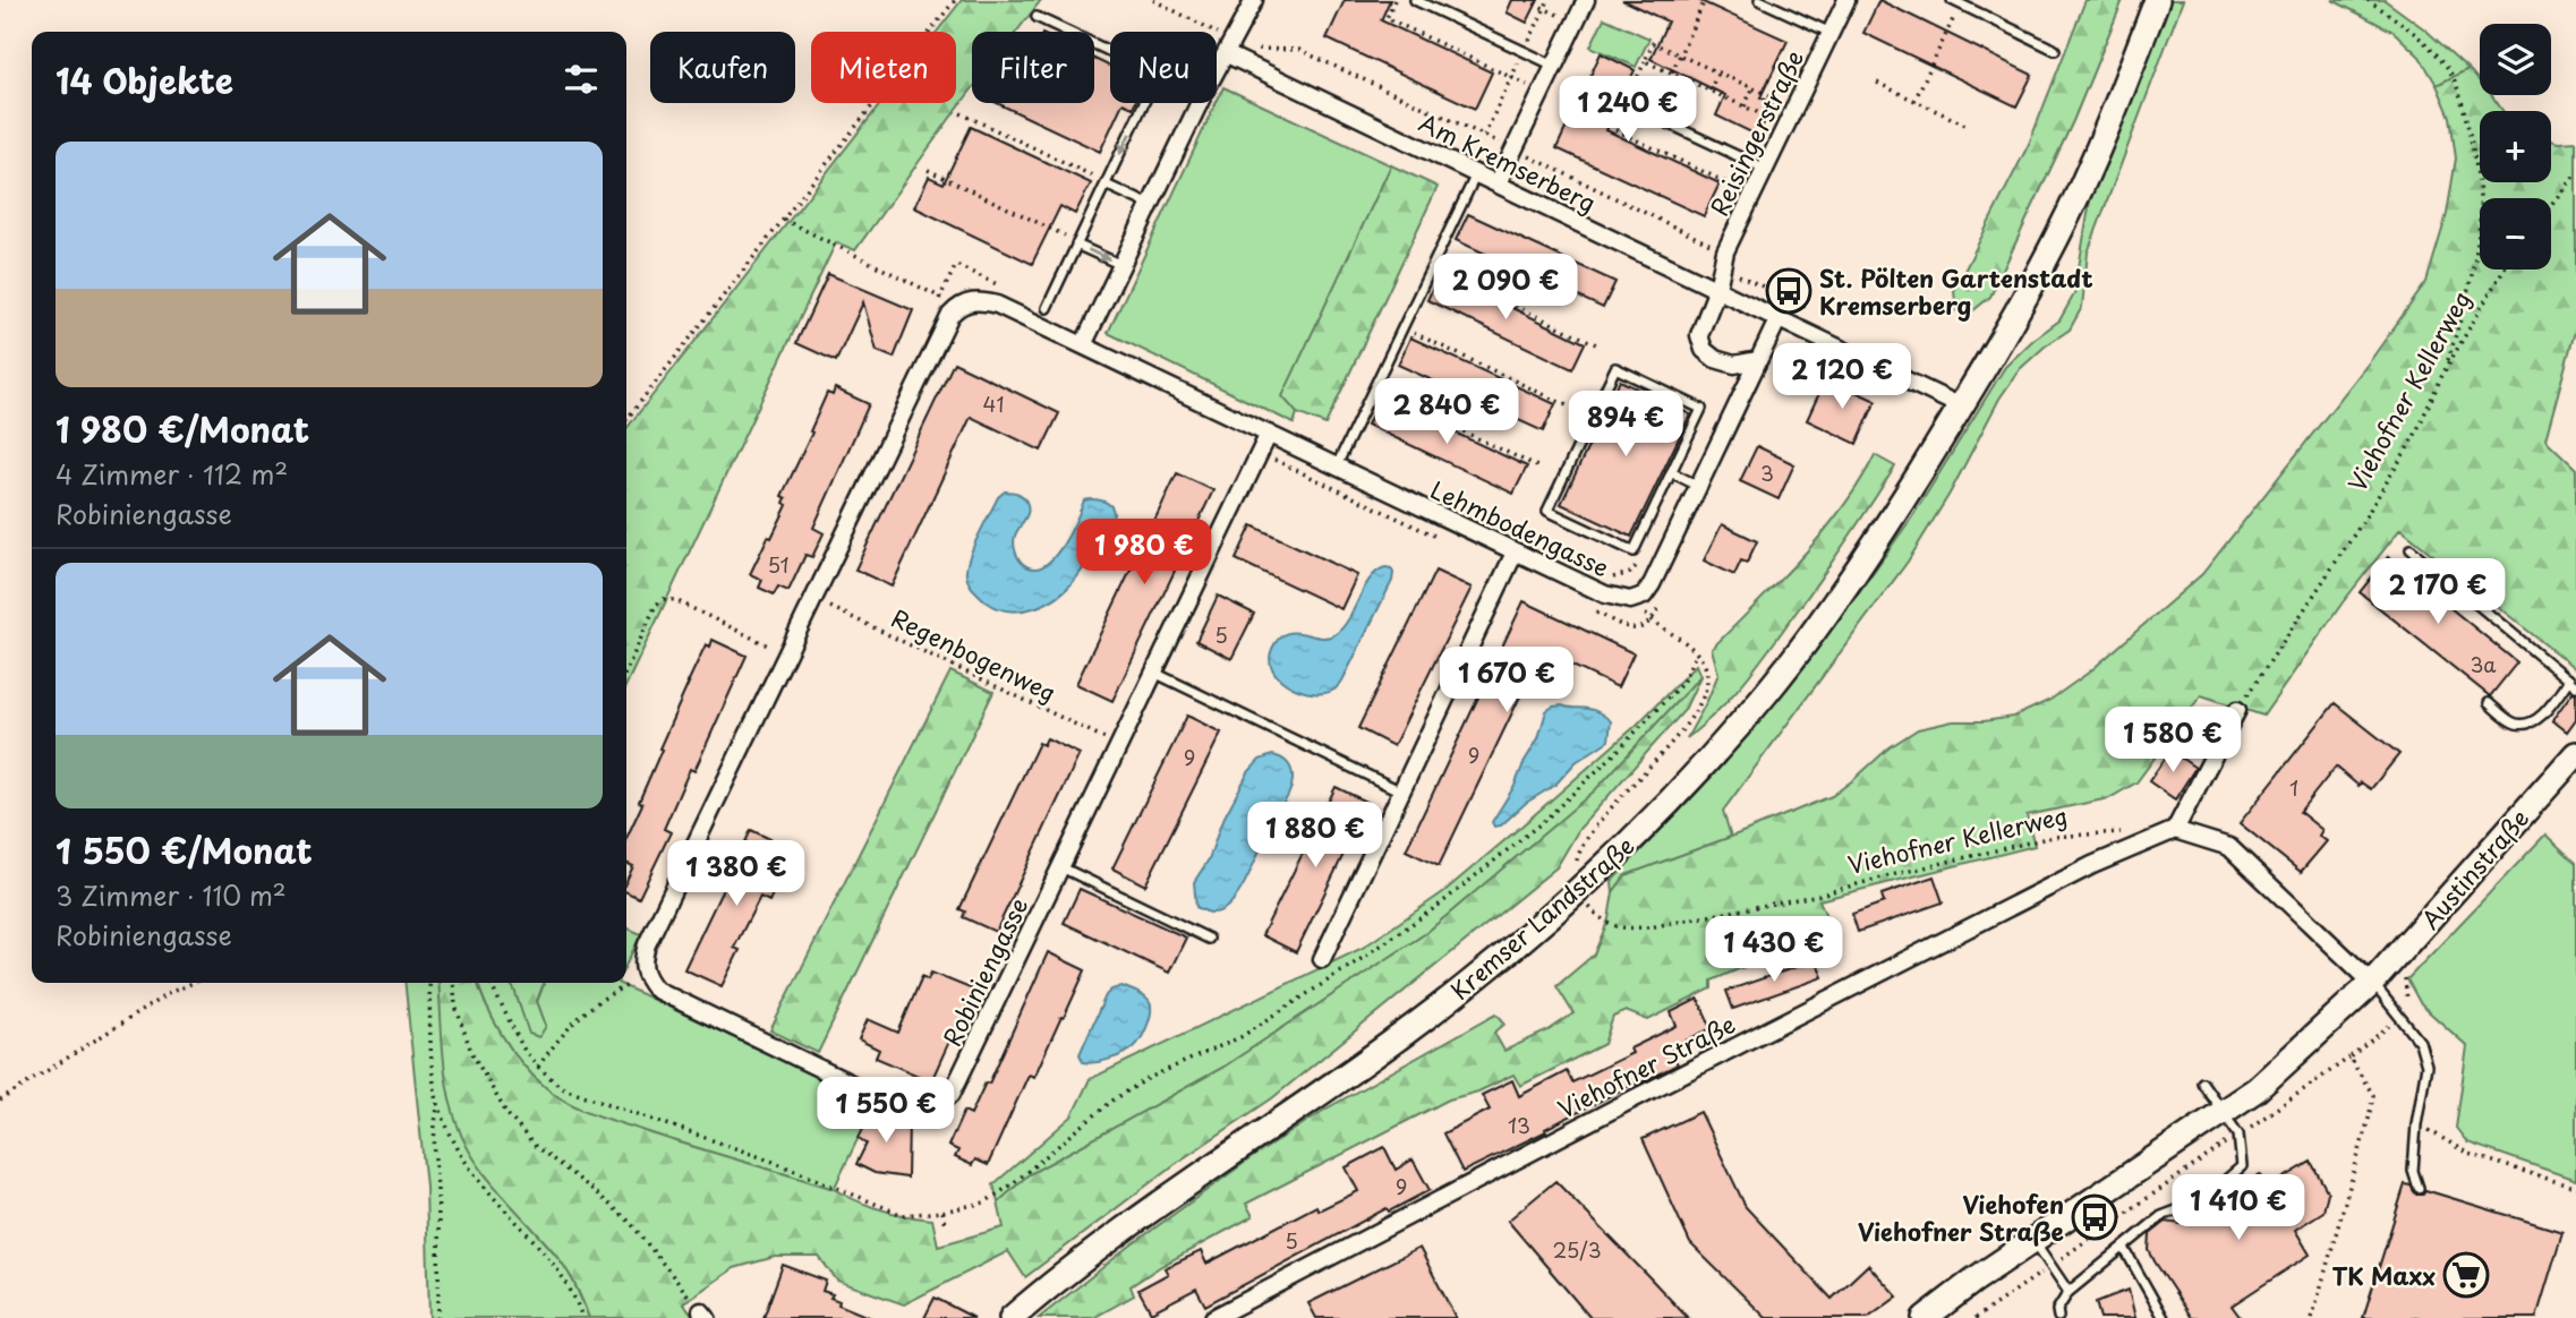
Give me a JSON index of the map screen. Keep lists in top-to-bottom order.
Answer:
{
  "streets": {
    "main road": ["Austinstraße", "Kremser Landstraße"],
    "street": [
      "Reisingerstraße",
      "Am Kremserberg",
      "Lehmbodengasse",
      "Robiniengasse",
      "Viehofner Straße"
    ],
    "path": ["Viehofner Kellerweg", "Regenbogenweg"]
  },
  "crossings": [
    ["Reisingerstraße", "Am Kremserberg"],
    ["Am Kremserberg", "Kremser Landstraße"],
    ["Viehofner Kellerweg", "Kremser Landstraße"],
    ["Lehmbodengasse", "Robiniengasse"],
    ["Regenbogenweg", "Robiniengasse"]
  ],
  "places": {
    "bus stop": ["St. Pölten Gartenstadt Kremserberg", "Viehofen Viehofner Straße"],
    "supermarket": ["TK Maxx"]
  },
  "house_numbers": [
    "41",
    "3",
    "51",
    "5",
    "3a",
    "9",
    "9",
    "1",
    "13",
    "9",
    "5",
    "25/3"
  ],
  "page": {
    "map_buttons": ["+", "−"],
    "chip": [
      "Kaufen",
      "Mieten",
      "Filter",
      "Neu"
    ],
    "heading": "14 Objekte",
    "price": [
      "1 240 €",
      "2 090 €",
      "2 120 €",
      "2 840 €",
      "894 €",
      "1 980 €",
      "2 170 €",
      "1 670 €",
      "1 580 €",
      "1 880 €",
      "1 380 €",
      "1 430 €",
      "1 550 €",
      "1 410 €"
    ],
    "list": [
      {
        "name": "1 980 €/Monat",
        "note": "4 Zimmer · 112 m² · Robiniengasse"
      },
      {
        "name": "1 550 €/Monat",
        "note": "3 Zimmer · 110 m² · Robiniengasse"
      }
    ]
  }
}
